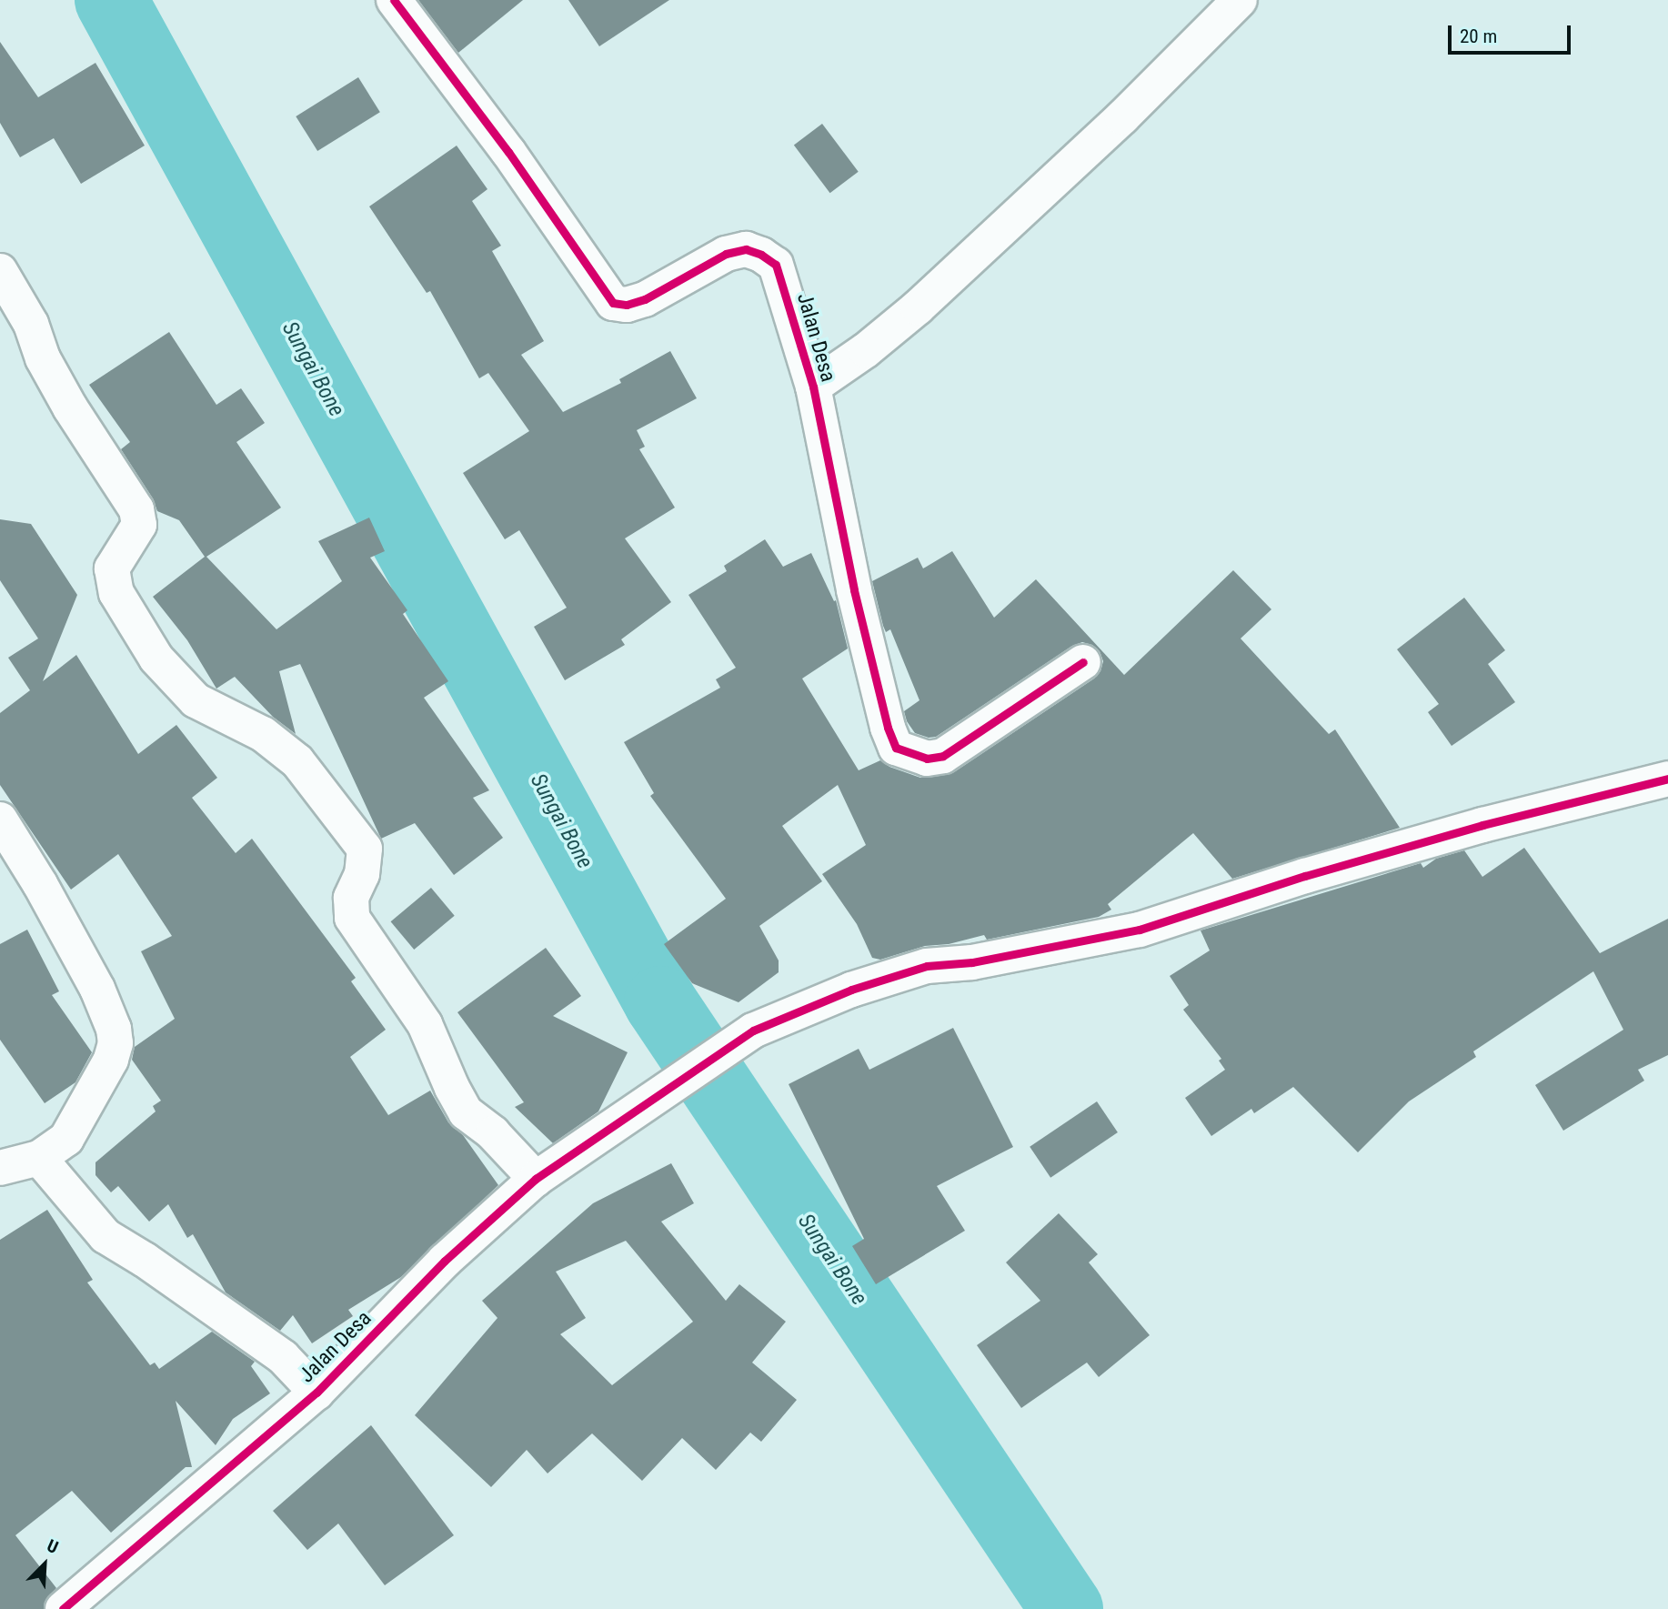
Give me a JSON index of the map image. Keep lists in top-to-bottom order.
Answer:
{
  "streets": {
    "street": ["Jalan Desa"]
  },
  "water": ["Sungai Bone"],
  "scale_bar": "20 m",
  "north": "top right"
}
